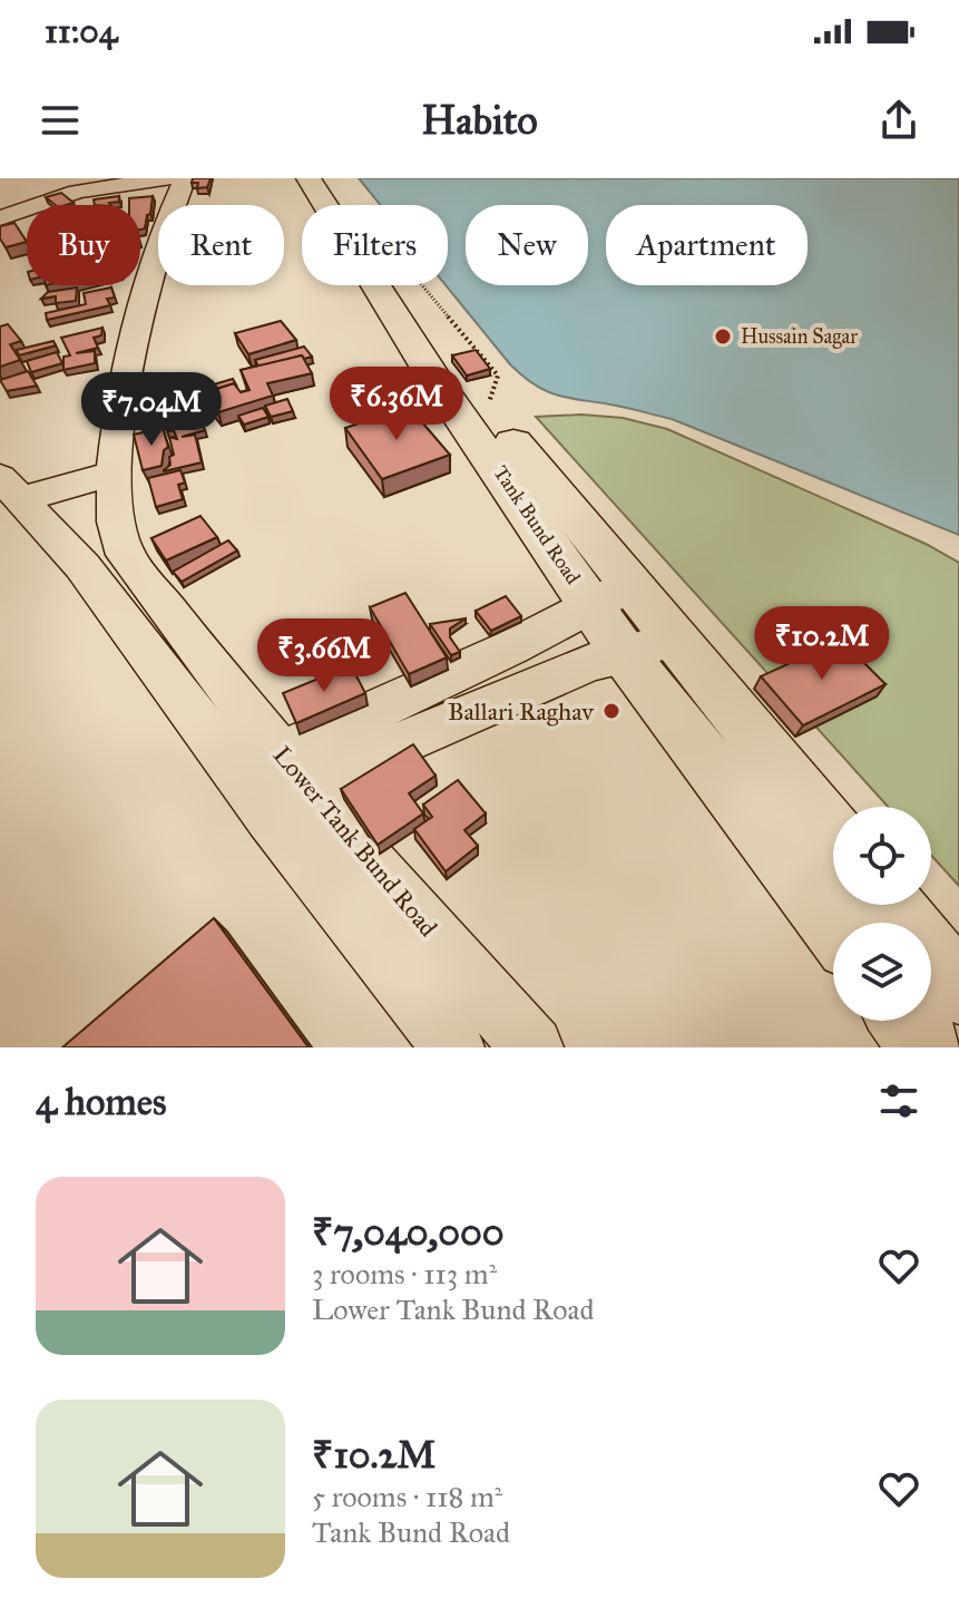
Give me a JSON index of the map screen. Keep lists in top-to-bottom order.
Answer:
{
  "streets": {
    "highway": ["Tank Bund Road"],
    "main road": ["Lower Tank Bund Road"]
  },
  "places": ["Hussain Sagar", "Ballari Raghav"],
  "page": {
    "status": "11:04",
    "header": "Habito",
    "chip": [
      "Buy",
      "Rent",
      "Filters",
      "New",
      "Apartment"
    ],
    "price": [
      "₹6.36M",
      "₹7.04M",
      "₹10.2M",
      "₹3.66M"
    ],
    "heading": "4 homes",
    "list": [
      {
        "name": "₹7,040,000",
        "note": "3 rooms · 113 m² · Lower Tank Bund Road"
      },
      {
        "name": "₹10.2M",
        "note": "5 rooms · 118 m² · Tank Bund Road"
      }
    ]
  }
}
